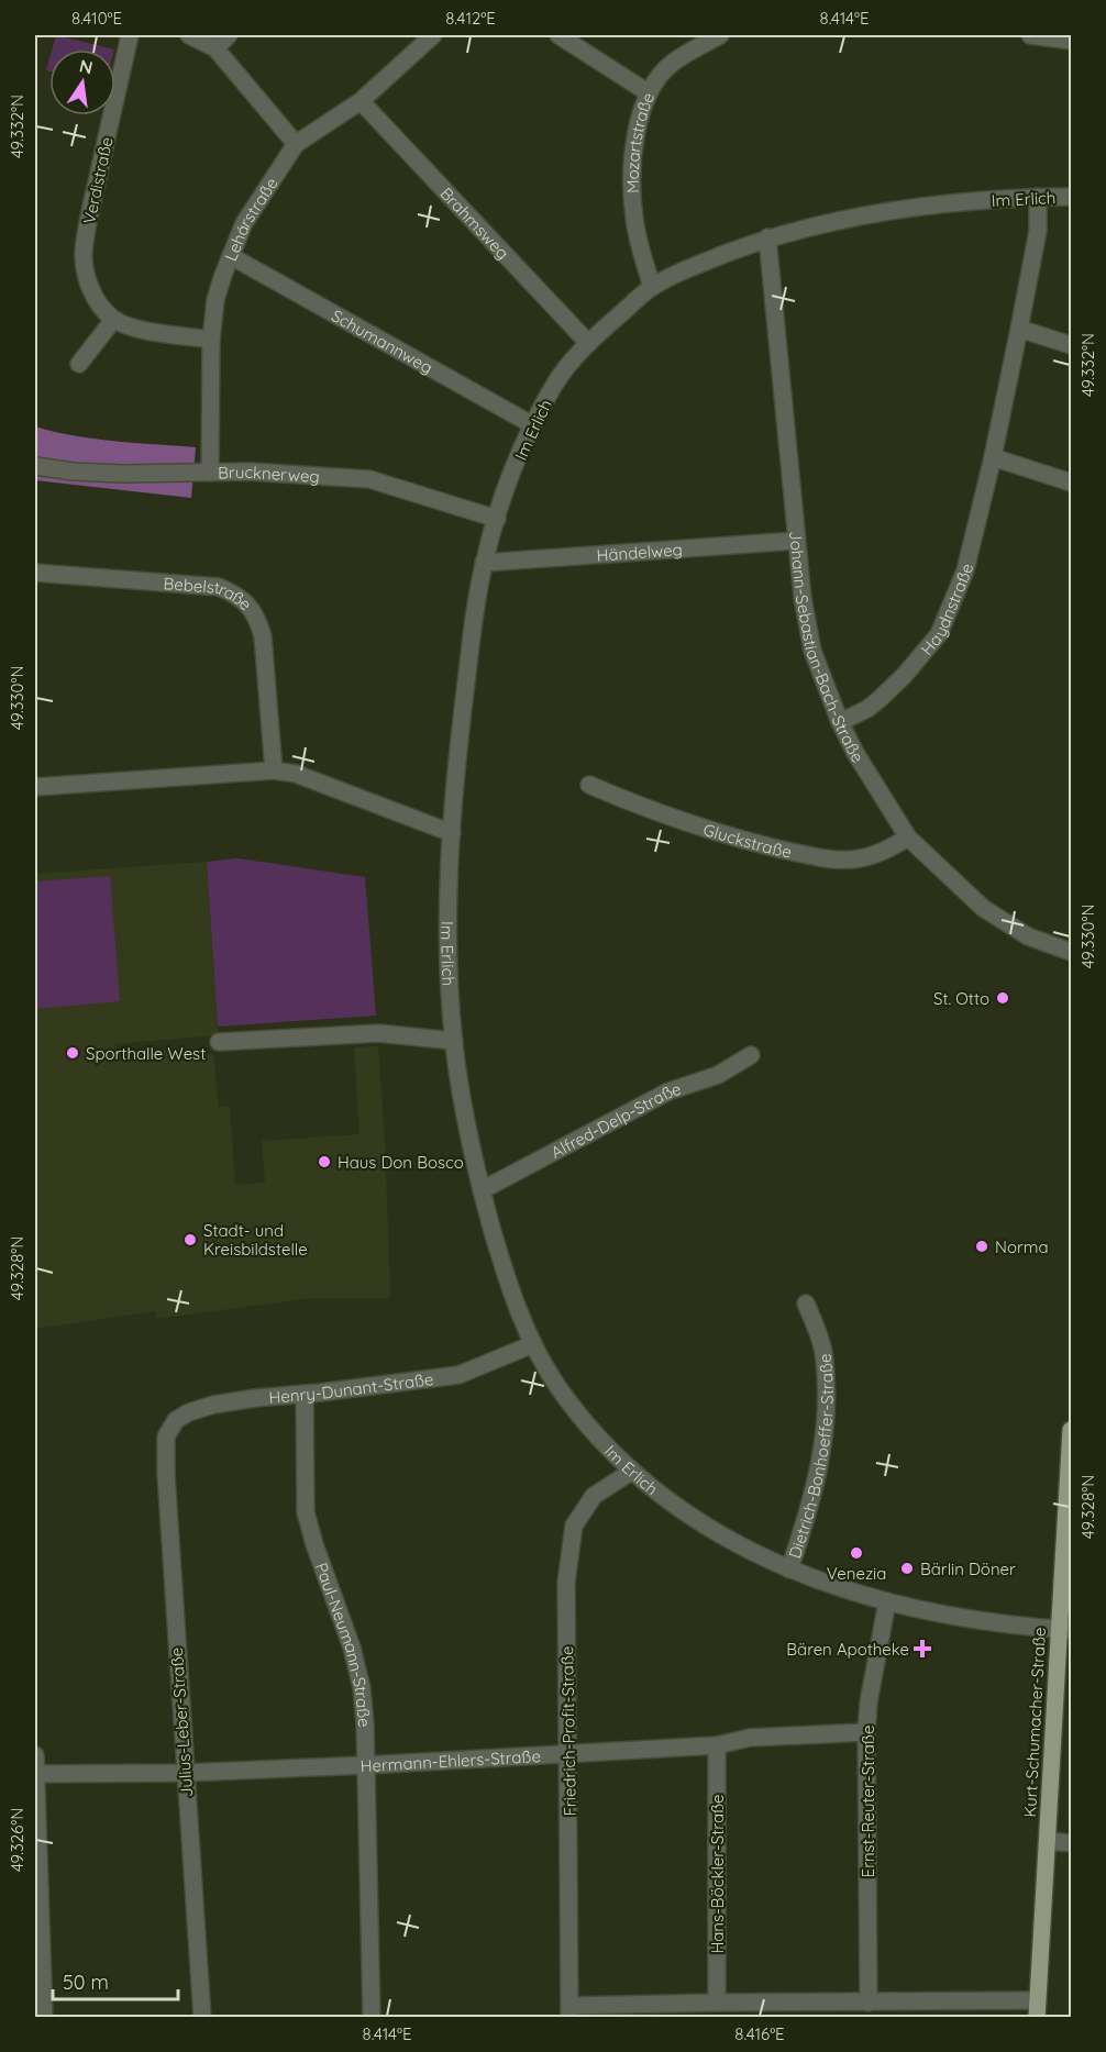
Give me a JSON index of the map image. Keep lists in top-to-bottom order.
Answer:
{
  "streets": {
    "main road": ["Kurt-Schumacher-Straße"],
    "street": [
      "Mozartstraße",
      "Verdistraße",
      "Im Erlich",
      "Lehárstraße",
      "Brahmsweg",
      "Schumannweg",
      "Brucknerweg",
      "Händelweg",
      "Bebelstraße",
      "Haydnstraße",
      "Johann-Sebastian-Bach-Straße",
      "Gluckstraße",
      "Alfred-Delp-Straße",
      "Henry-Dunant-Straße",
      "Dietrich-Bonhoeffer-Straße",
      "Paul-Neumann-Straße",
      "Julius-Leber-Straße",
      "Friedrich-Profit-Straße",
      "Hermann-Ehlers-Straße",
      "Ernst-Reuter-Straße",
      "Hans-Böckler-Straße"
    ]
  },
  "crossings": [
    ["Mozartstraße", "Im Erlich"],
    ["Im Erlich", "Brahmsweg"],
    ["Im Erlich", "Schumannweg"],
    ["Im Erlich", "Brucknerweg"],
    ["Im Erlich", "Händelweg"],
    ["Im Erlich", "Haydnstraße"],
    ["Im Erlich", "Johann-Sebastian-Bach-Straße"],
    ["Im Erlich", "Alfred-Delp-Straße"],
    ["Im Erlich", "Henry-Dunant-Straße"],
    ["Im Erlich", "Dietrich-Bonhoeffer-Straße"],
    ["Im Erlich", "Kurt-Schumacher-Straße"],
    ["Im Erlich", "Friedrich-Profit-Straße"],
    ["Im Erlich", "Ernst-Reuter-Straße"],
    ["Lehárstraße", "Brahmsweg"],
    ["Lehárstraße", "Schumannweg"],
    ["Lehárstraße", "Brucknerweg"],
    ["Händelweg", "Johann-Sebastian-Bach-Straße"],
    ["Haydnstraße", "Johann-Sebastian-Bach-Straße"],
    ["Johann-Sebastian-Bach-Straße", "Gluckstraße"],
    ["Henry-Dunant-Straße", "Paul-Neumann-Straße"],
    ["Henry-Dunant-Straße", "Julius-Leber-Straße"],
    ["Paul-Neumann-Straße", "Hermann-Ehlers-Straße"],
    ["Julius-Leber-Straße", "Hermann-Ehlers-Straße"],
    ["Friedrich-Profit-Straße", "Hermann-Ehlers-Straße"],
    ["Hermann-Ehlers-Straße", "Ernst-Reuter-Straße"],
    ["Hermann-Ehlers-Straße", "Hans-Böckler-Straße"]
  ],
  "places": {
    "other": [
      "St. Otto",
      "Sporthalle West",
      "Haus Don Bosco",
      "Stadt- und Kreisbildstelle",
      "Norma",
      "Venezia",
      "Bärlin Döner"
    ],
    "health": ["Bären Apotheke"]
  },
  "scale_bar": "50 m",
  "north": "top",
  "coordinates": [
    "8.410°E",
    "8.412°E",
    "8.414°E",
    "49.332°N",
    "49.330°N",
    "49.328°N",
    "49.326°N",
    "8.416°E"
  ]
}
